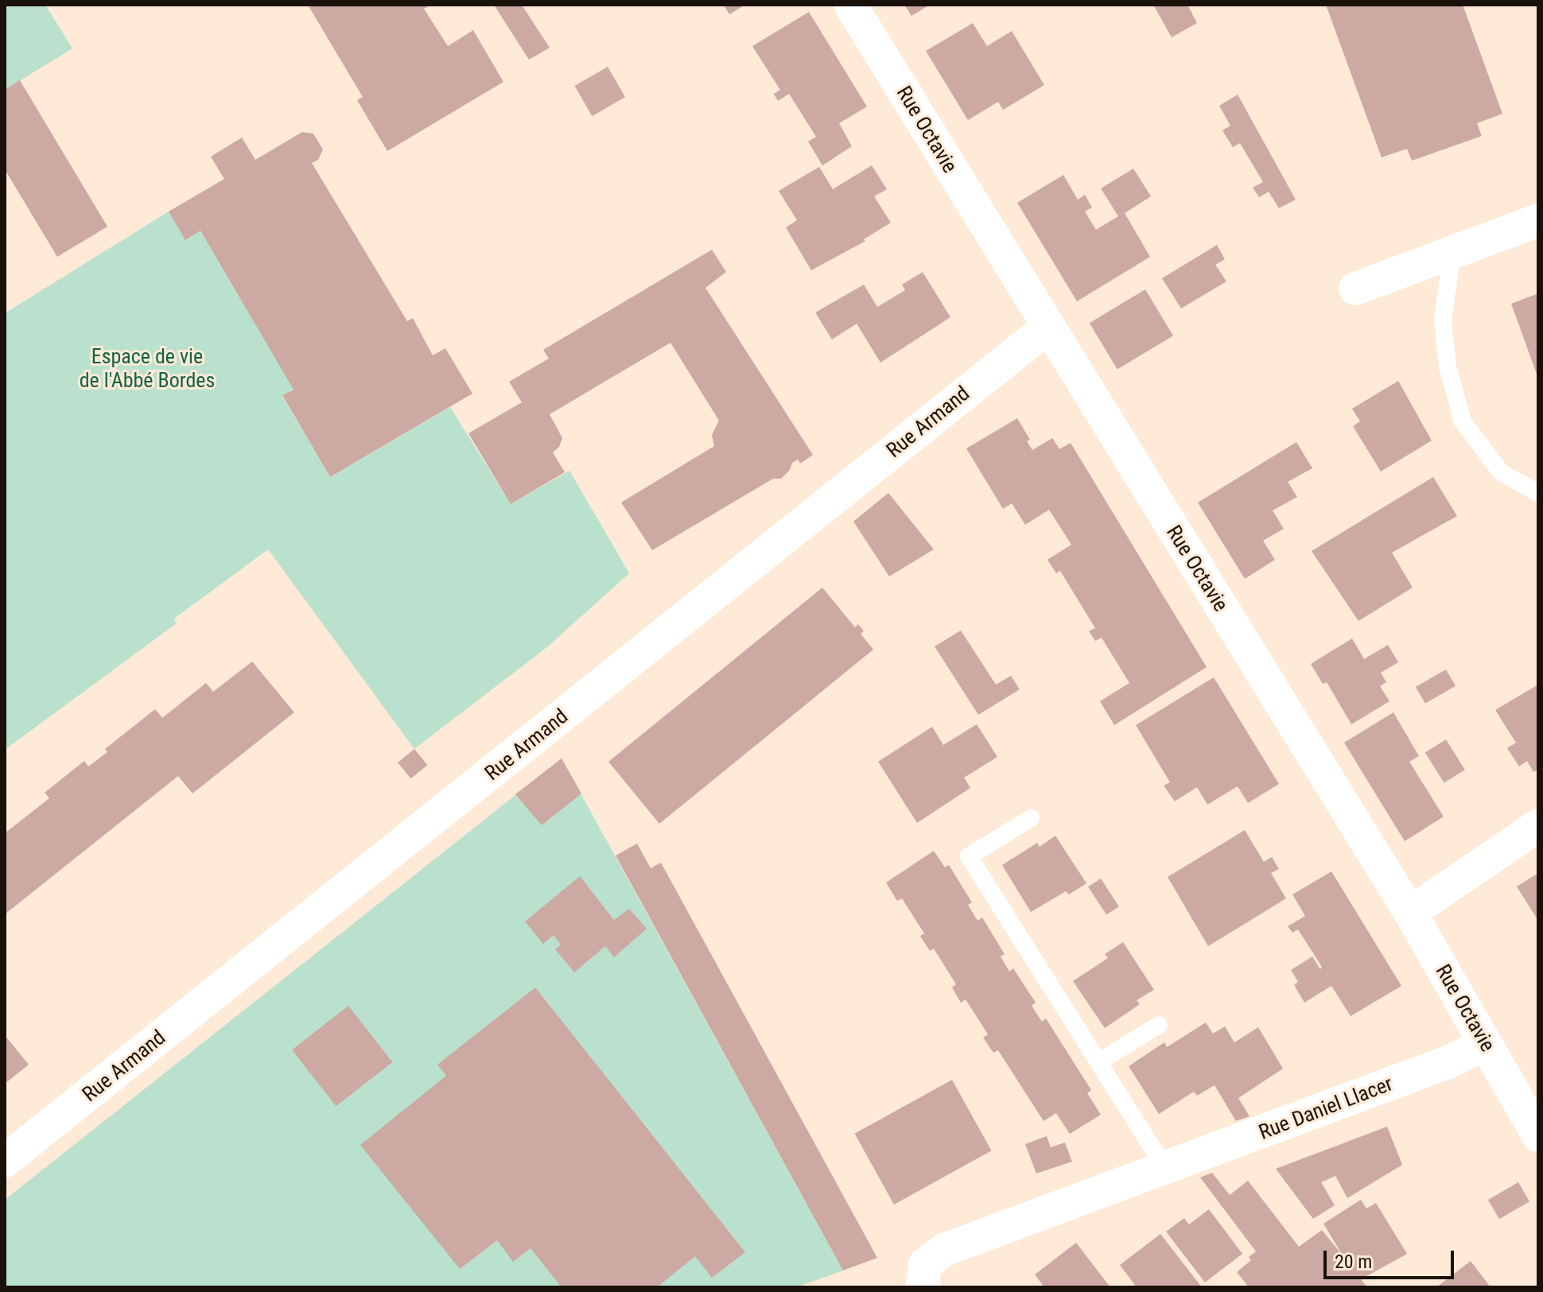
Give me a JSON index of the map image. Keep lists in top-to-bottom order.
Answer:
{
  "streets": {
    "street": ["Rue Octavie", "Rue Armand", "Rue Daniel Llacer"]
  },
  "crossings": [
    ["Rue Octavie", "Rue Armand"],
    ["Rue Octavie", "Rue Daniel Llacer"]
  ],
  "parks": ["Espace de vie de l'Abbé Bordes"],
  "scale_bar": "20 m"
}
